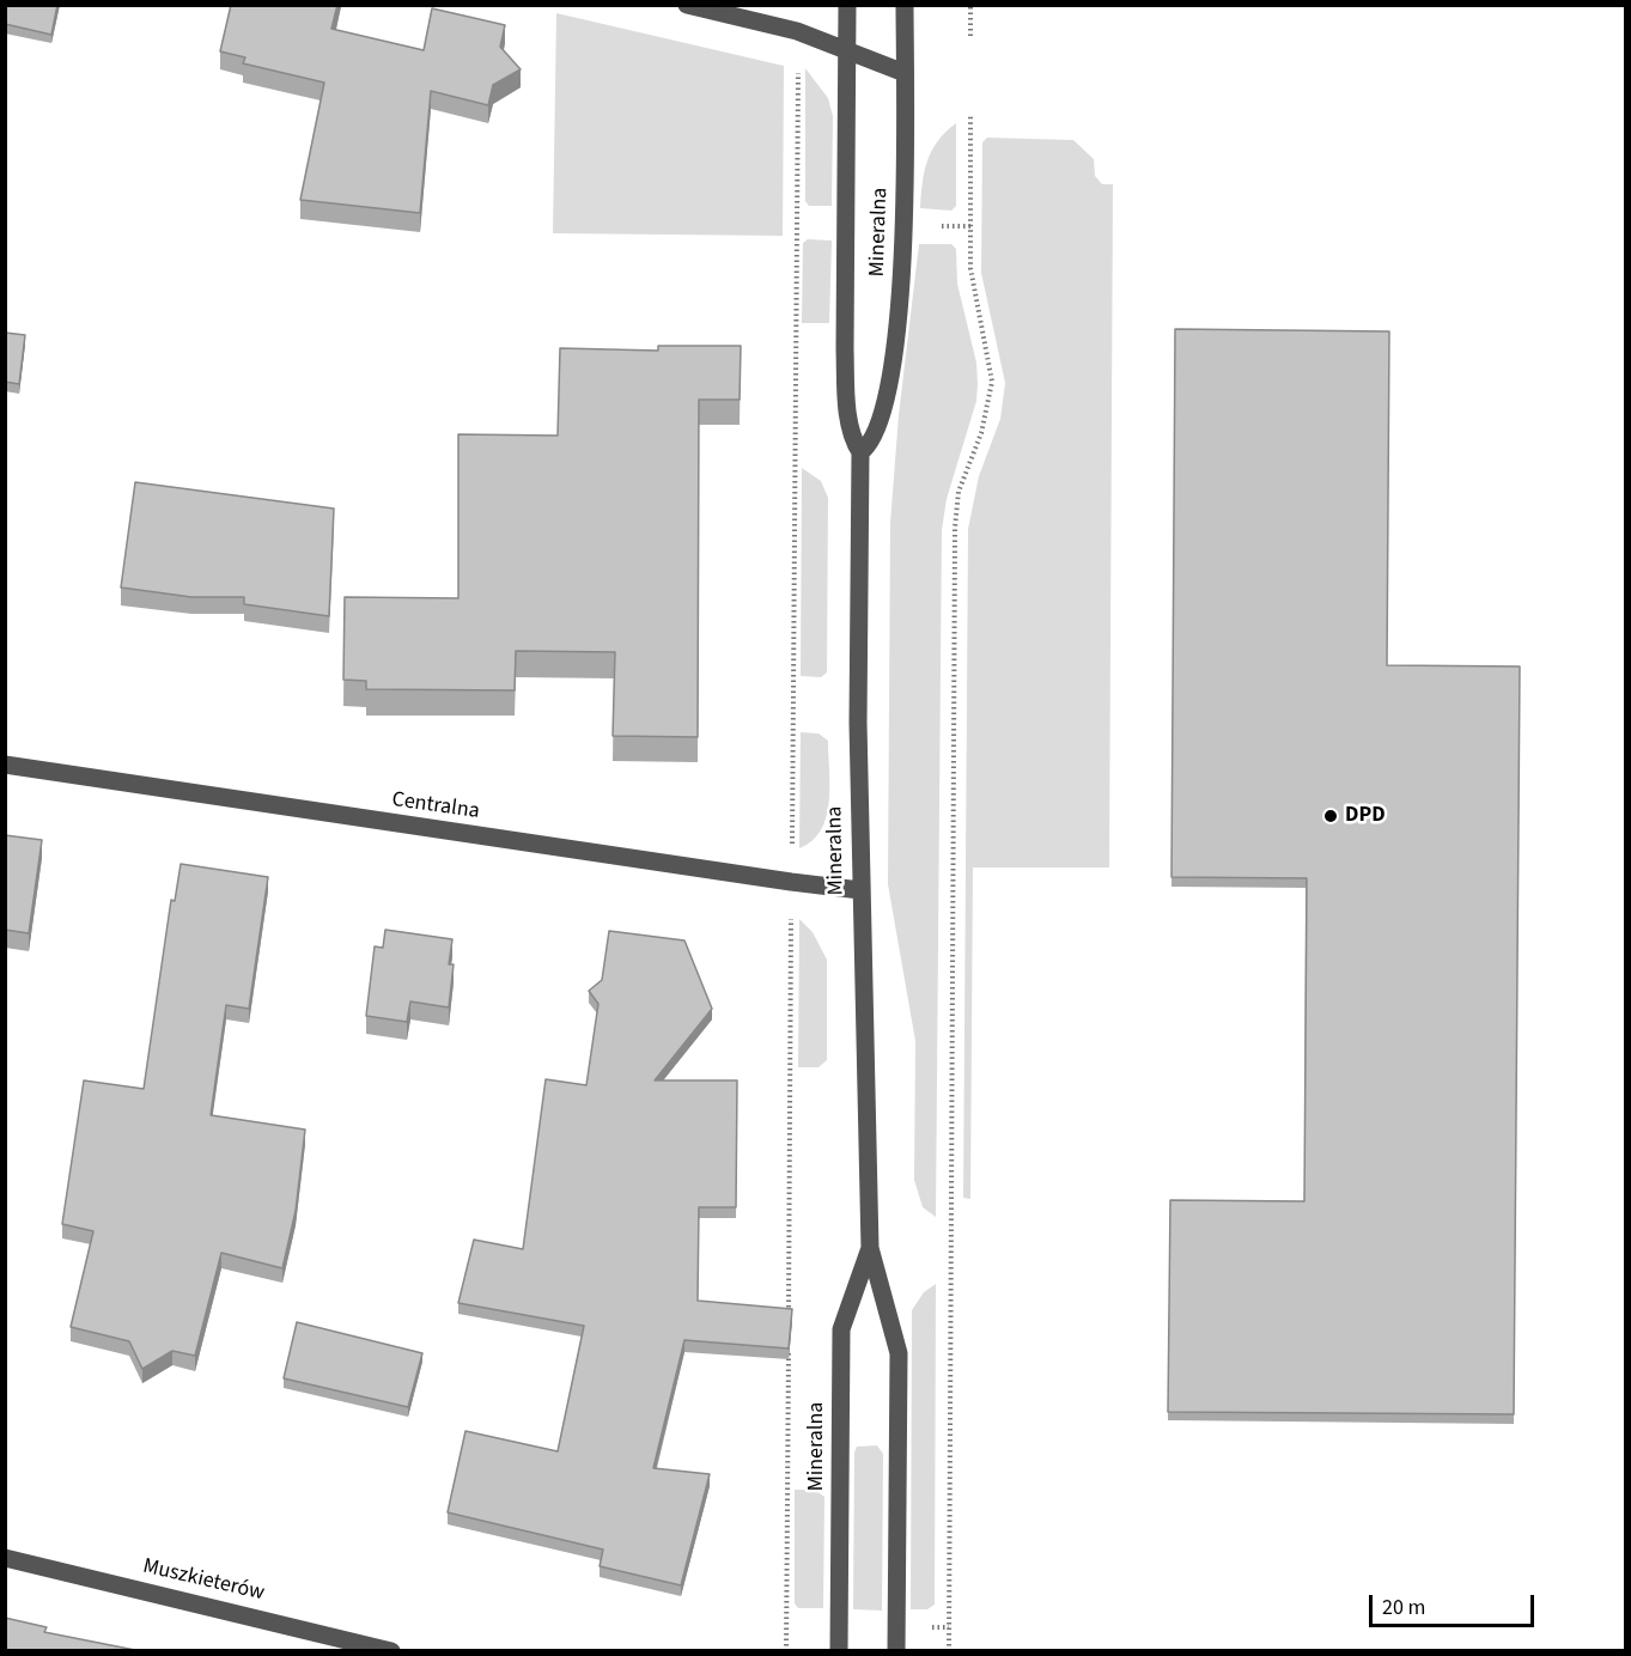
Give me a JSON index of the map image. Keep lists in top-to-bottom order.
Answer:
{
  "streets": {
    "street": ["Mineralna", "Centralna", "Muszkieterów"]
  },
  "crossings": [
    ["Mineralna", "Centralna"]
  ],
  "places": ["DPD"],
  "scale_bar": "20 m"
}
